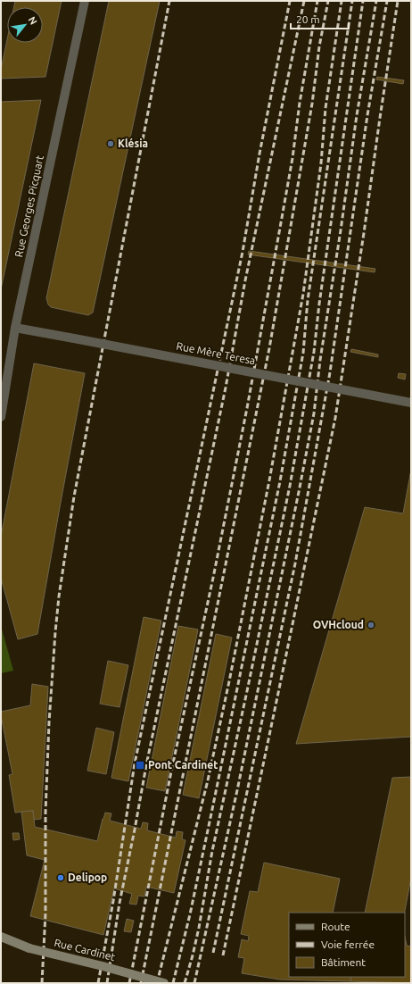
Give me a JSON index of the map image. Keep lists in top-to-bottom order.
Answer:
{
  "streets": {
    "main road": ["Rue Cardinet"],
    "street": ["Rue Georges Picquart", "Rue Mère Teresa"]
  },
  "crossings": [
    ["Rue Georges Picquart", "Rue Mère Teresa"]
  ],
  "places": {
    "other": ["Klésia", "OVHcloud", "Delipop"],
    "transit": ["Pont Cardinet"]
  },
  "legend": ["Route", "Voie ferrée", "Bâtiment"],
  "scale_bar": "20 m",
  "north": "top right"
}
